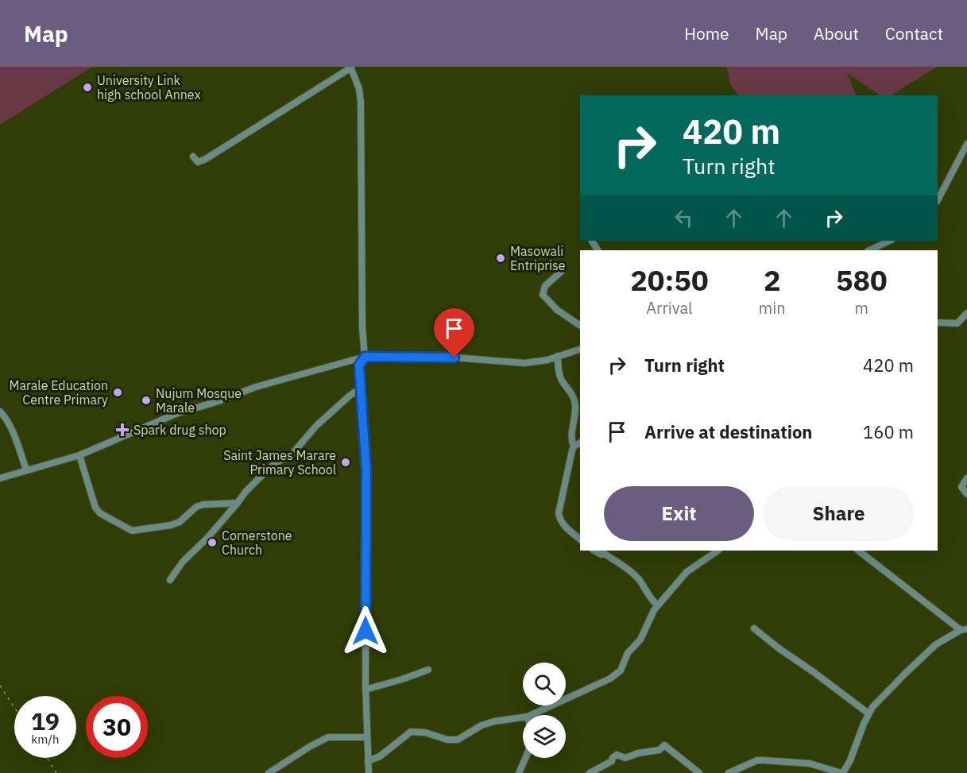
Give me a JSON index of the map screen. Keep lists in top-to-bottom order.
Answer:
{
  "places": {
    "other": [
      "University Link high school Annex",
      "Masowali Entriprise",
      "Marale Education Centre Primary",
      "Nujum Mosque Marale",
      "Saint James Marare Primary School",
      "Cornerstone Church"
    ],
    "health": ["Spark drug shop"]
  },
  "page": {
    "header": "Map",
    "nav": [
      "Home",
      "Map",
      "About",
      "Contact"
    ],
    "turn": ["420 m", "Turn right"],
    "eta": [
      "20:50",
      "Arrival",
      "2",
      "min",
      "580",
      "m"
    ],
    "list": [
      {
        "name": "Turn right",
        "value": "420 m"
      },
      {
        "name": "Arrive at destination",
        "value": "160 m"
      }
    ],
    "buttons": ["Exit", "Share"],
    "speed": "19 km/h",
    "limit": "30"
  }
}
